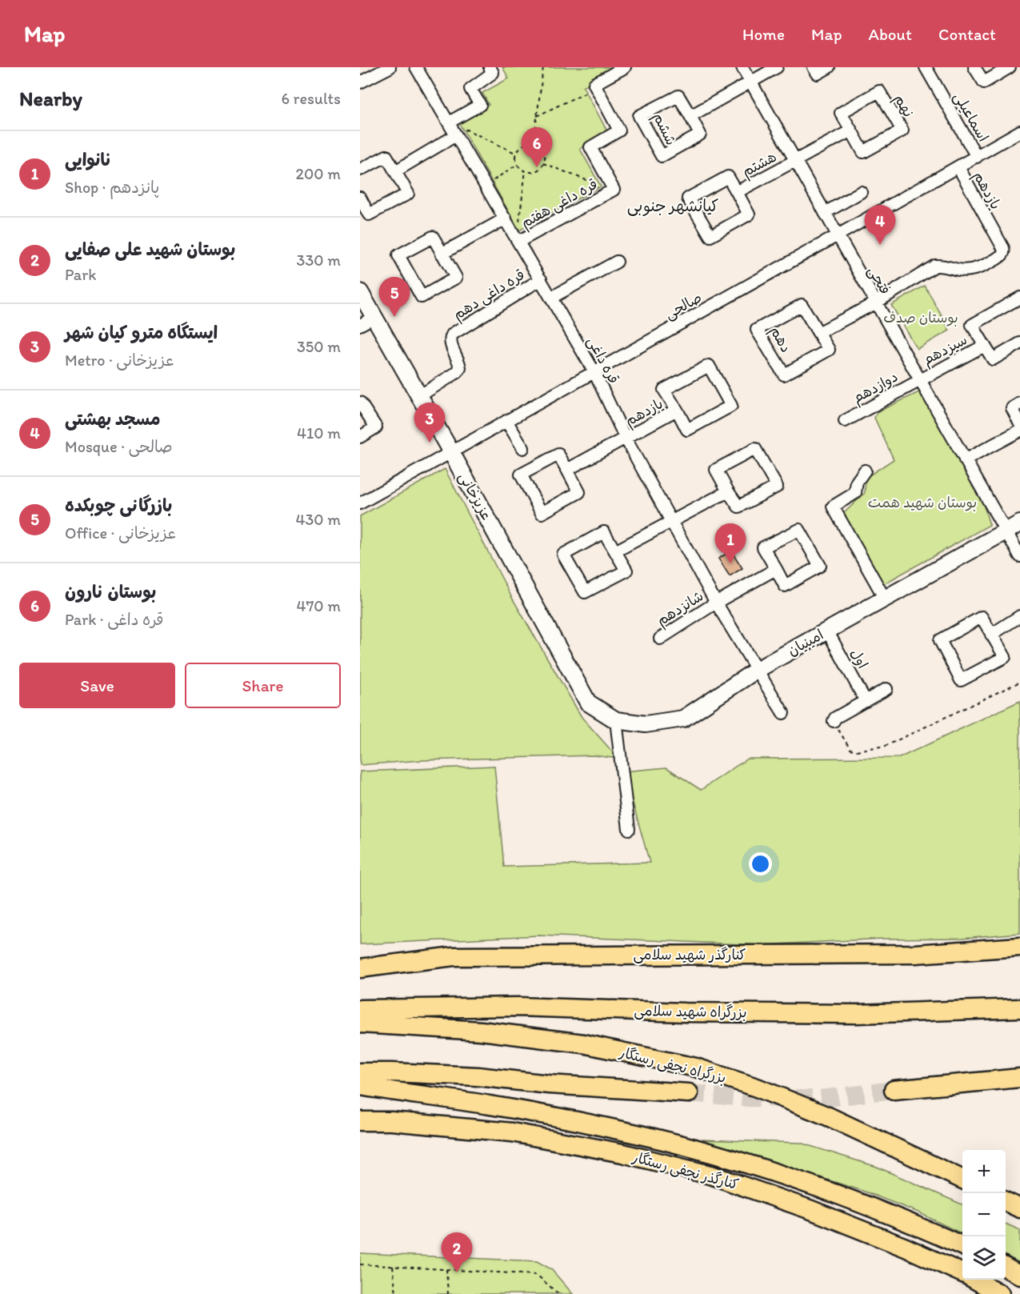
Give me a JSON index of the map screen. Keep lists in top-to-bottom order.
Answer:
{
  "streets": {
    "main road": [
      "عزیزخانی",
      "امینیان",
      "کنارگذر شهید سلامی",
      "بزرگراه شهید سلامی",
      "بزرگراه نجفی رستگار",
      "کنارگذر نجفی رستگار"
    ],
    "street": [
      "نهم",
      "اسماعیلی",
      "ششم",
      "هشتم",
      "یازدهم",
      "قره داغی هفتم",
      "فتحی",
      "قره داغی دهم",
      "صالحی",
      "دهم",
      "سیزدهم",
      "قره داغی",
      "دوازدهم",
      "شانزدهم",
      "اول"
    ]
  },
  "crossings": [
    ["اسماعیلی", "صالحی"],
    ["ششم", "فتحی"],
    ["هشتم", "فتحی"],
    ["یازدهم", "فتحی"],
    ["یازدهم", "صالحی"],
    ["یازدهم", "قره داغی"],
    ["قره داغی هفتم", "قره داغی"],
    ["فتحی", "صالحی"],
    ["فتحی", "سیزدهم"],
    ["فتحی", "دوازدهم"],
    ["فتحی", "امینیان"],
    ["قره داغی دهم", "قره داغی"],
    ["قره داغی دهم", "عزیزخانی"],
    ["صالحی", "قره داغی"],
    ["صالحی", "عزیزخانی"],
    ["سیزدهم", "دوازدهم"],
    ["قره داغی", "شانزدهم"],
    ["قره داغی", "امینیان"],
    ["عزیزخانی", "امینیان"],
    ["امینیان", "اول"]
  ],
  "districts": ["کیانشهر جنوبی"],
  "parks": ["بوستان صدف", "بوستان شهید همت"],
  "page": {
    "header": "Map",
    "nav": [
      "Home",
      "Map",
      "About",
      "Contact"
    ],
    "heading": ["Nearby", "6 results"],
    "pins": [
      "6",
      "4",
      "5",
      "3",
      "1",
      "2"
    ],
    "list": [
      {
        "mark": "1",
        "name": "نانوایی",
        "note": "Shop · پانزدهم",
        "value": "200 m"
      },
      {
        "mark": "2",
        "name": "بوستان شهید علی صفایی",
        "note": "Park",
        "value": "330 m"
      },
      {
        "mark": "3",
        "name": "ایستگاه مترو کیان شهر",
        "note": "Metro · عزیزخانی",
        "value": "350 m"
      },
      {
        "mark": "4",
        "name": "مسجد بهشتی",
        "note": "Mosque · صالحی",
        "value": "410 m"
      },
      {
        "mark": "5",
        "name": "بازرگانی چوبکده",
        "note": "Office · عزیزخانی",
        "value": "430 m"
      },
      {
        "mark": "6",
        "name": "بوستان نارون",
        "note": "Park · قره داغی",
        "value": "470 m"
      }
    ],
    "buttons": ["Save", "Share"],
    "map_buttons": ["+", "−"]
  }
}
